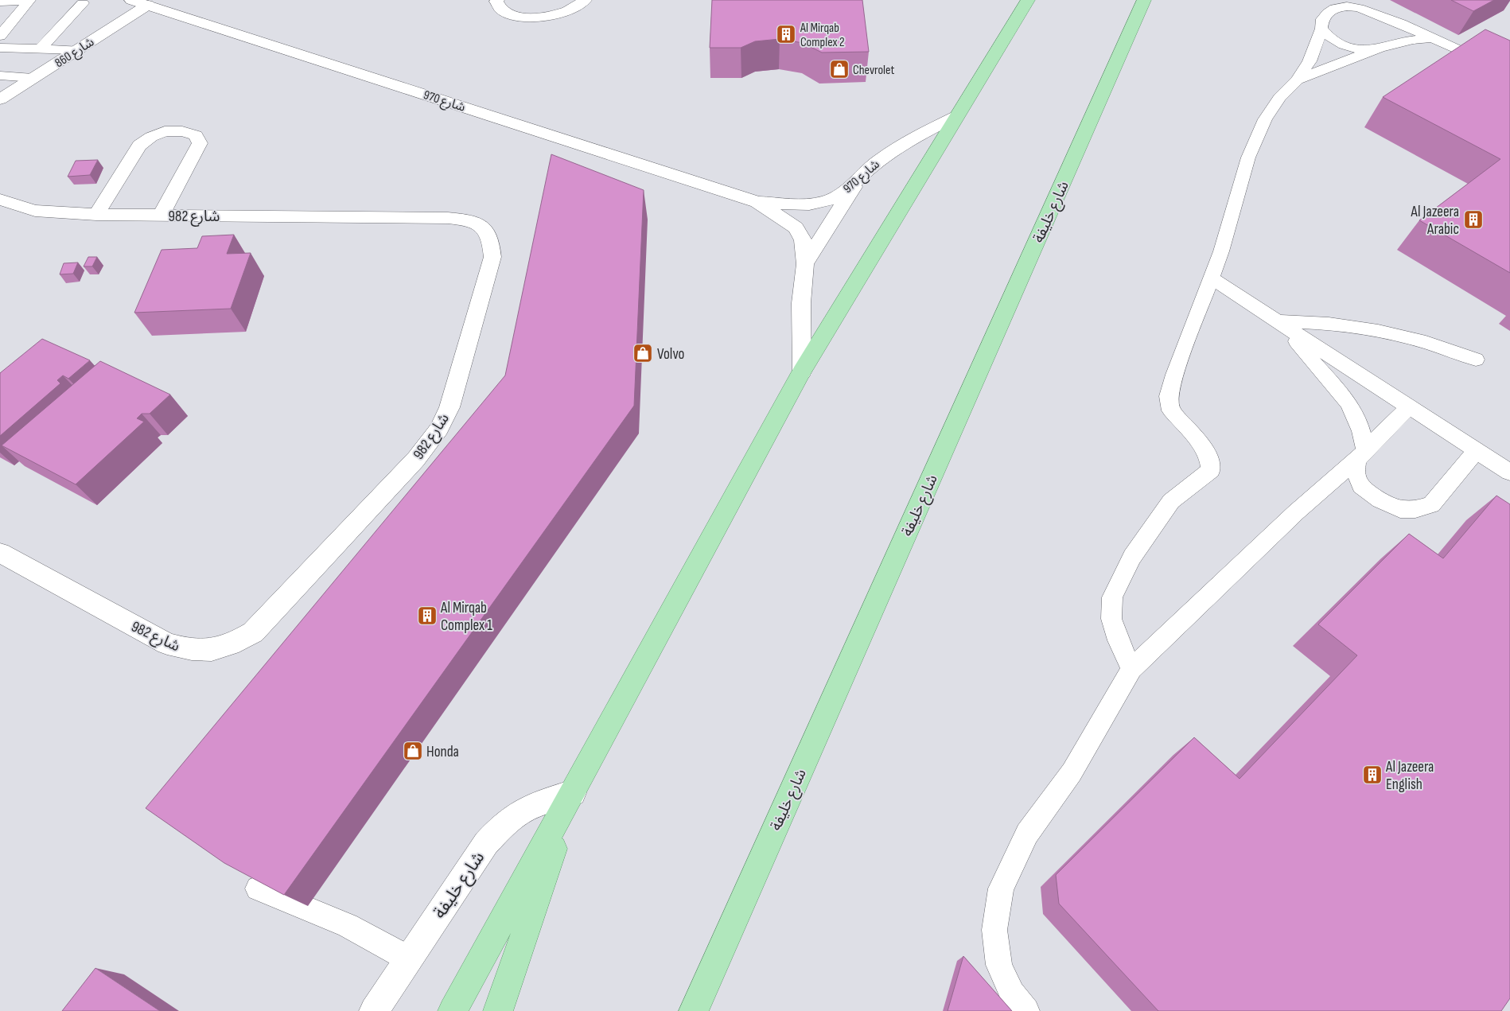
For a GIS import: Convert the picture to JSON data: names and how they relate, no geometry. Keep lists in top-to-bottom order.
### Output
{
  "streets": {
    "main road": ["شارع خليفة"],
    "street": ["شارع 860", "شارع 970", "شارع 982"]
  },
  "crossings": [
    ["شارع 860", "شارع 970"]
  ],
  "places": {
    "building": [
      "Al Mirqab Complex 2",
      "Al Jazeera Arabic",
      "Al Mirqab Complex 1",
      "Al Jazeera English"
    ],
    "shop": ["Chevrolet", "Volvo", "Honda"]
  }
}
